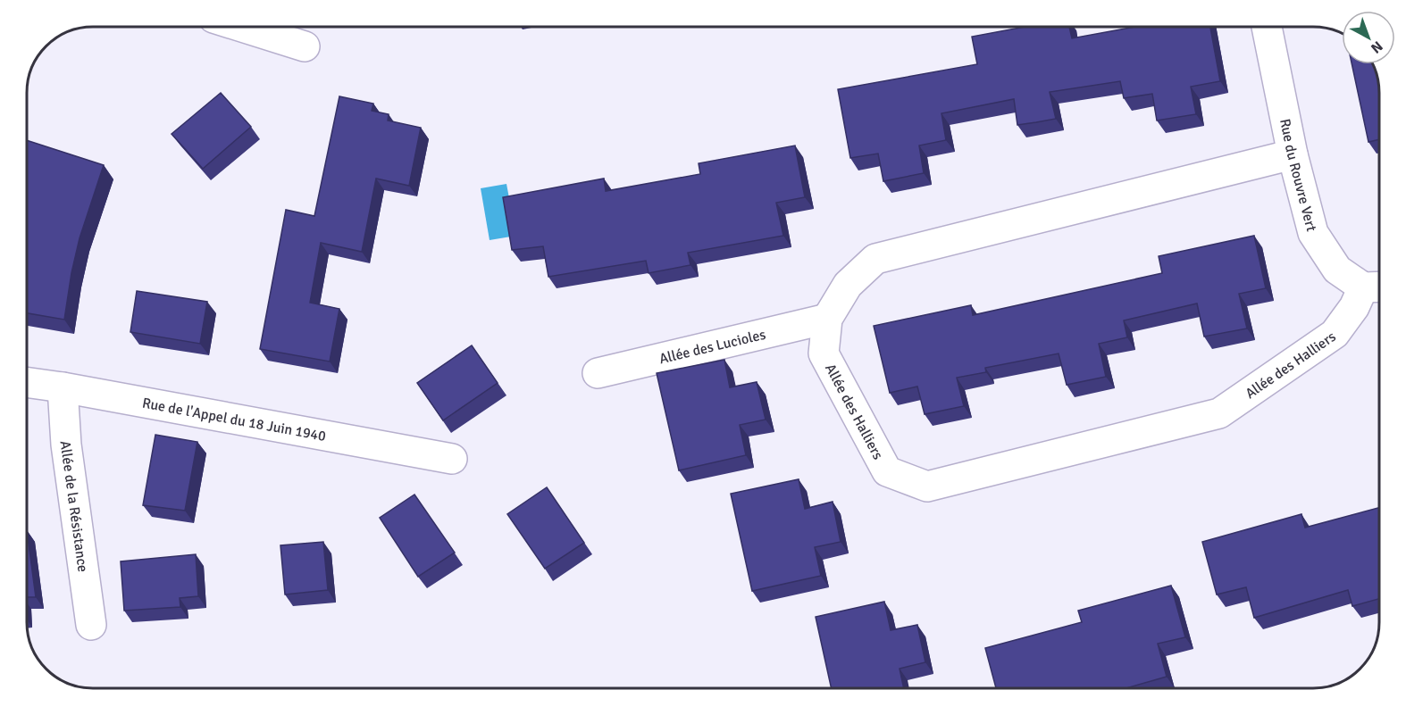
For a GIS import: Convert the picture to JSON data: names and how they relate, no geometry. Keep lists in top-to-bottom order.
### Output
{
  "streets": {
    "street": [
      "Rue du Rouvre Vert",
      "Allée des Lucioles",
      "Allée des Halliers",
      "Rue de l'Appel du 18 Juin 1940",
      "Allée de la Résistance"
    ]
  },
  "crossings": [
    ["Rue du Rouvre Vert", "Allée des Halliers"],
    ["Allée des Lucioles", "Allée des Halliers"],
    ["Rue de l'Appel du 18 Juin 1940", "Allée de la Résistance"]
  ],
  "north": "bottom right"
}
